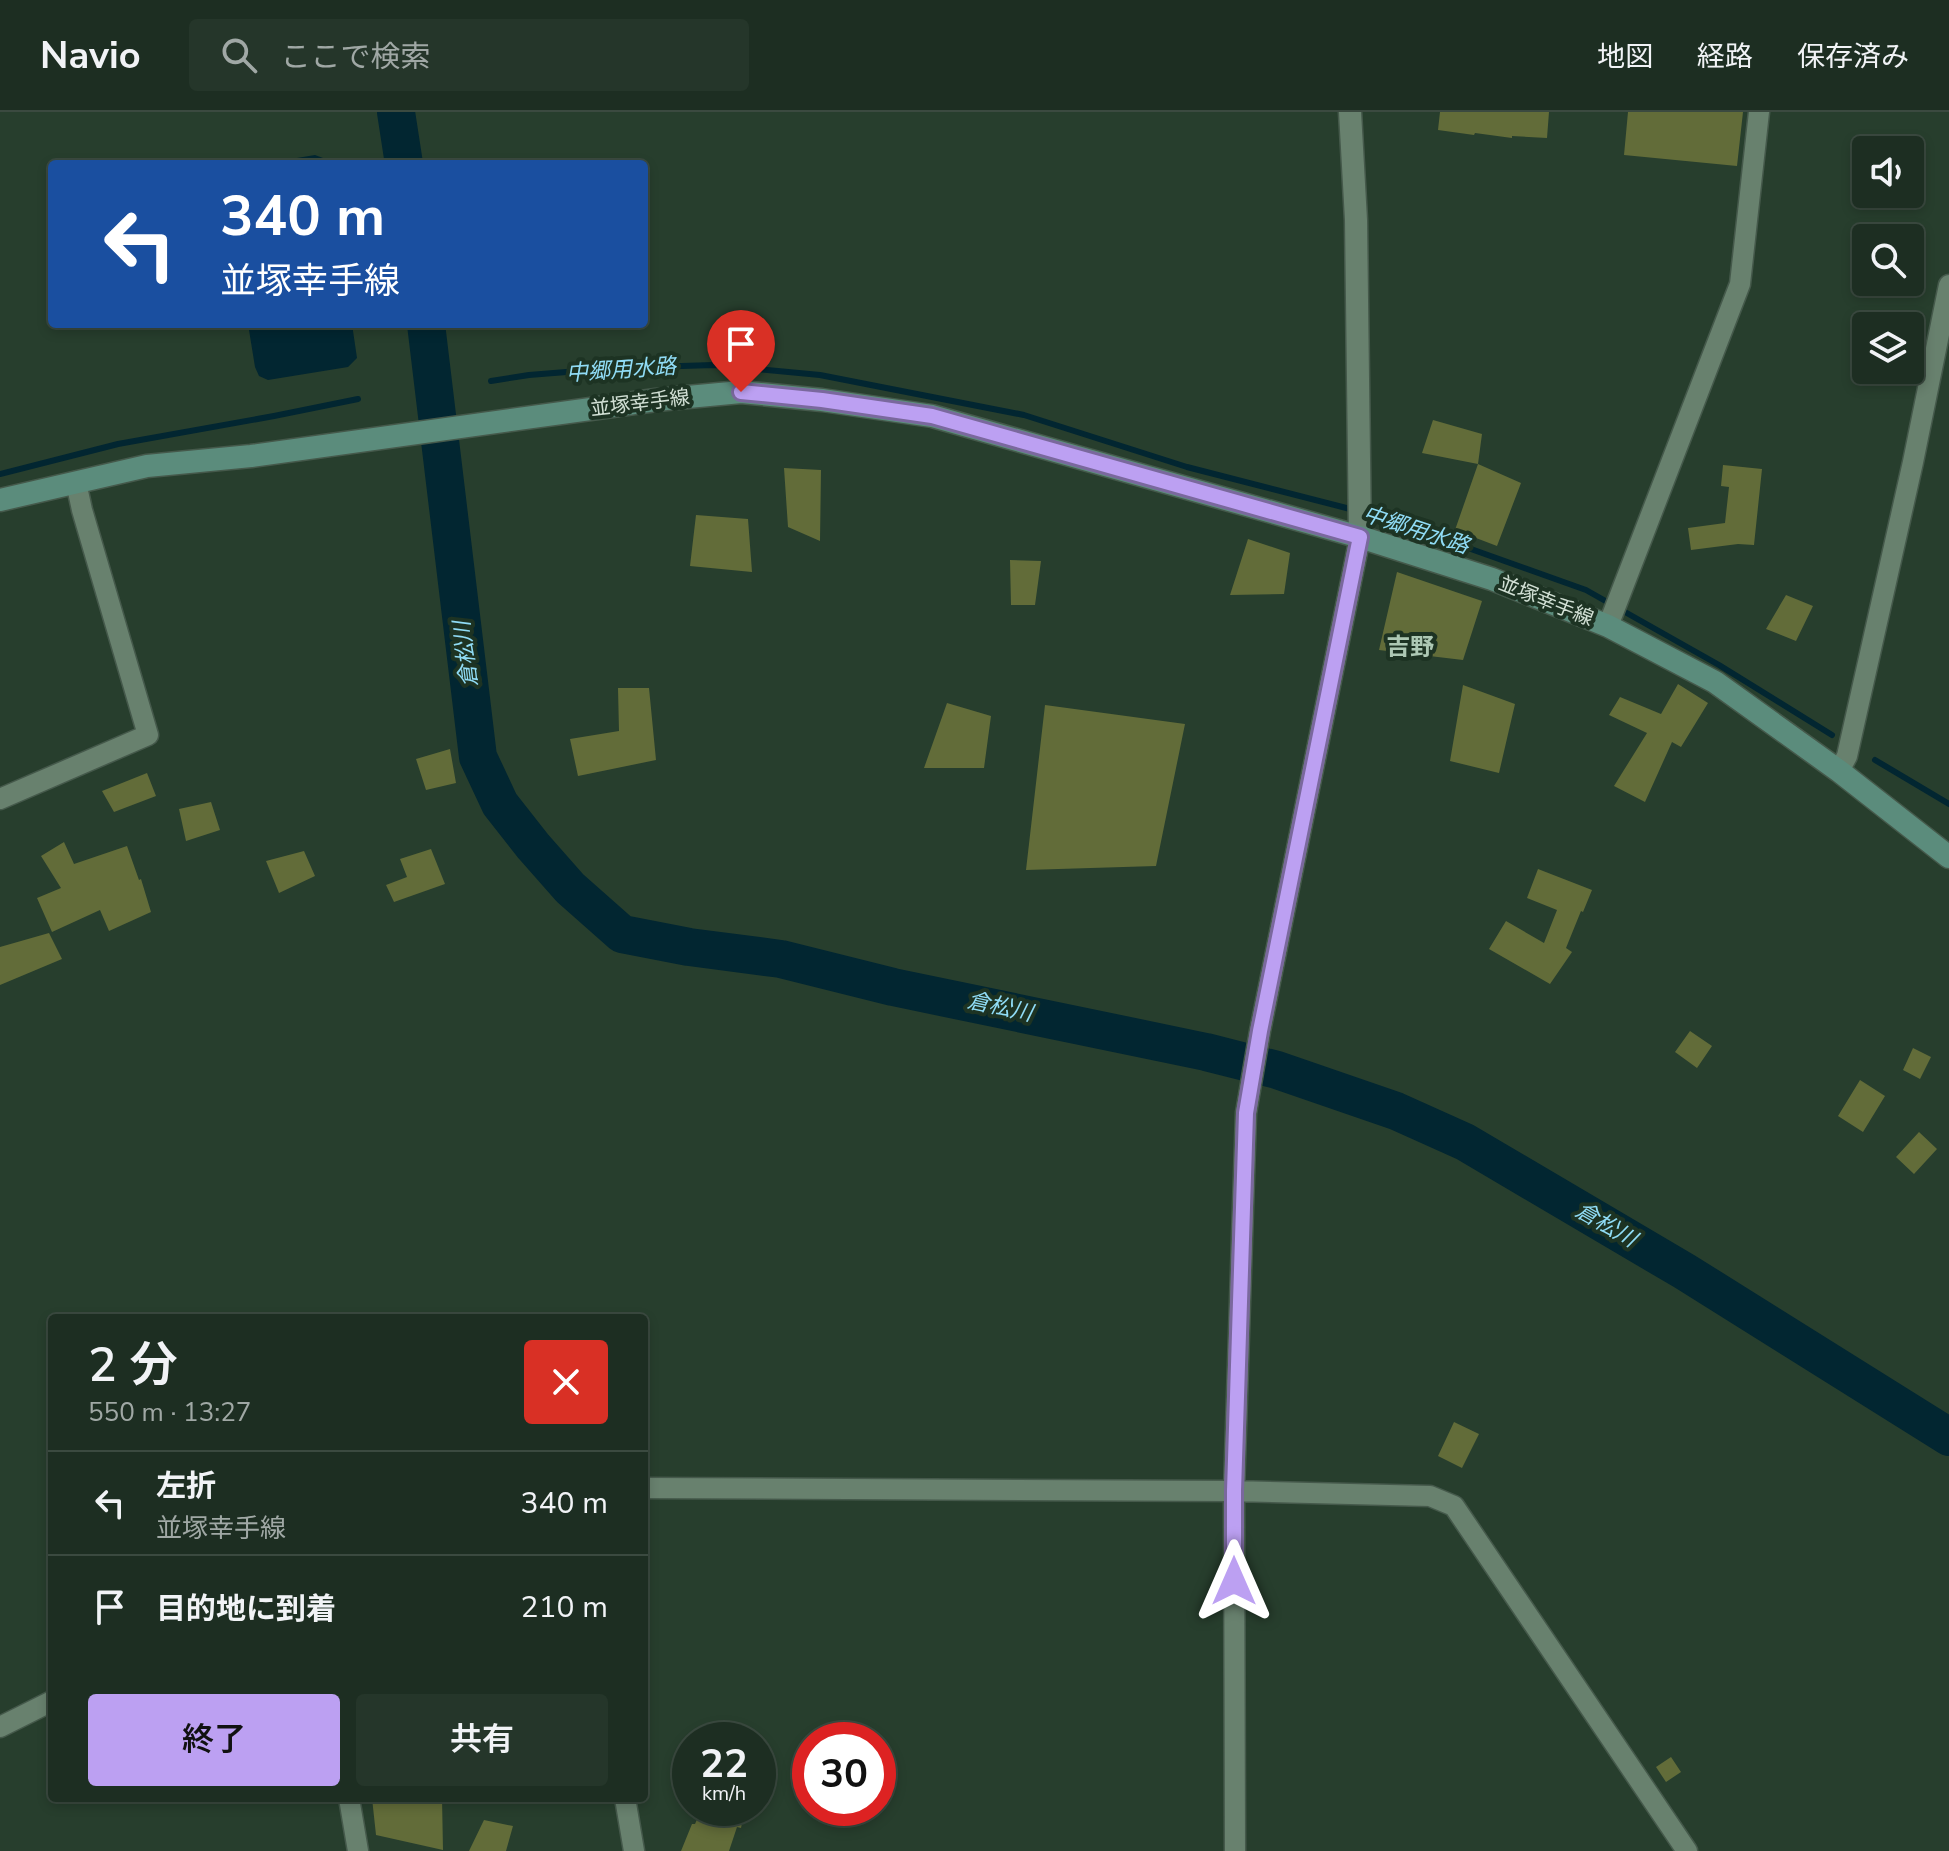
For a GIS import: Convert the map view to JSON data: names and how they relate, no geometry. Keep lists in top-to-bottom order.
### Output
{
  "streets": {
    "main road": ["並塚幸手線"]
  },
  "districts": ["吉野"],
  "water": ["中郷用水路", "倉松川"],
  "page": {
    "header": "Navio",
    "search": "ここで検索",
    "nav": ["地図", "経路", "保存済み"],
    "turn": ["340 m", "並塚幸手線"],
    "heading": ["2 分", "550 m · 13:27"],
    "list": [
      {
        "name": "左折",
        "note": "並塚幸手線",
        "value": "340 m"
      },
      {
        "name": "目的地に到着",
        "value": "210 m"
      }
    ],
    "buttons": ["終了", "共有"],
    "speed": "22 km/h",
    "limit": "30"
  }
}
